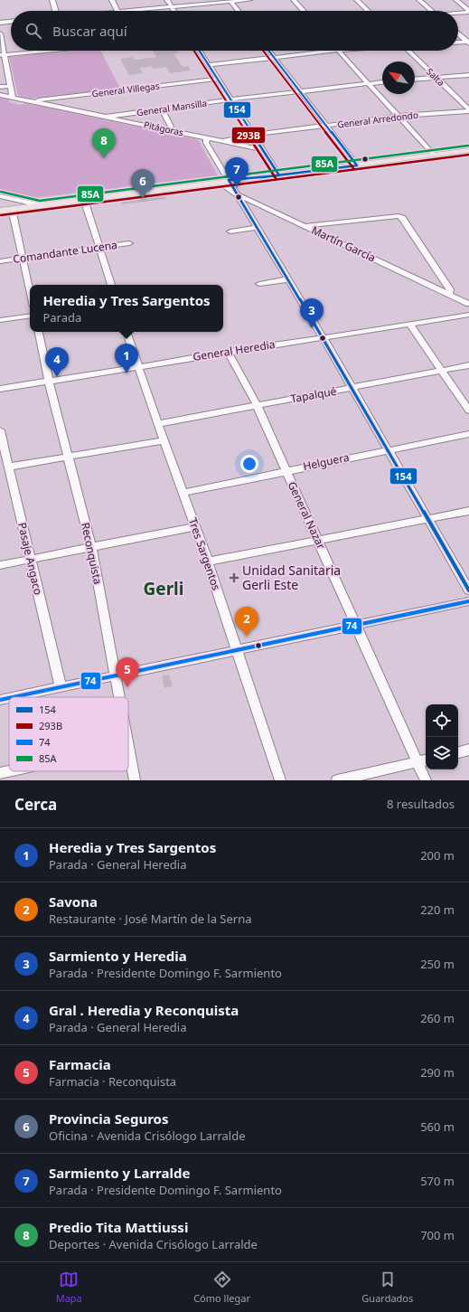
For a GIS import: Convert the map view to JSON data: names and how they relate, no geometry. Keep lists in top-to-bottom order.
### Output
{
  "streets": {
    "street": [
      "Salta",
      "General Villegas",
      "General Mansilla",
      "General Arredondo",
      "Pitágoras",
      "Martín García",
      "Comandante Lucena",
      "General Heredia",
      "Tapalqué",
      "Helguera",
      "General Nazar",
      "Reconquista",
      "Tres Sargentos",
      "Pasaje Angaco"
    ]
  },
  "crossings": [
    ["Salta", "General Arredondo"],
    ["General Villegas", "Pitágoras"],
    ["General Mansilla", "Pitágoras"],
    ["General Arredondo", "Pitágoras"],
    ["General Heredia", "General Nazar"],
    ["General Heredia", "Reconquista"],
    ["General Heredia", "Tres Sargentos"],
    ["Tapalqué", "General Nazar"],
    ["Tapalqué", "Tres Sargentos"],
    ["Helguera", "General Nazar"],
    ["Helguera", "Tres Sargentos"]
  ],
  "districts": ["Gerli"],
  "places": {
    "health": ["Unidad Sanitaria Gerli Este"]
  },
  "lines": [
    "transit line 154",
    "transit line 293B",
    "transit line 85A",
    "transit line 74"
  ],
  "legend": [
    "154",
    "293B",
    "74",
    "85A"
  ],
  "north": "top left",
  "page": {
    "search": "Buscar aquí",
    "pins": [
      "8",
      "7",
      "6",
      "3",
      "1",
      "4",
      "2",
      "5"
    ],
    "popup": ["Heredia y Tres Sargentos", "Parada"],
    "heading": ["Cerca", "8 resultados"],
    "list": [
      {
        "mark": "1",
        "name": "Heredia y Tres Sargentos",
        "note": "Parada · General Heredia",
        "value": "200 m"
      },
      {
        "mark": "2",
        "name": "Savona",
        "note": "Restaurante · José Martín de la Serna",
        "value": "220 m"
      },
      {
        "mark": "3",
        "name": "Sarmiento y Heredia",
        "note": "Parada · Presidente Domingo F. Sarmiento",
        "value": "250 m"
      },
      {
        "mark": "4",
        "name": "Gral . Heredia y Reconquista",
        "note": "Parada · General Heredia",
        "value": "260 m"
      },
      {
        "mark": "5",
        "name": "Farmacia",
        "note": "Farmacia · Reconquista",
        "value": "290 m"
      },
      {
        "mark": "6",
        "name": "Provincia Seguros",
        "note": "Oficina · Avenida Crisólogo Larralde",
        "value": "560 m"
      },
      {
        "mark": "7",
        "name": "Sarmiento y Larralde",
        "note": "Parada · Presidente Domingo F. Sarmiento",
        "value": "570 m"
      },
      {
        "mark": "8",
        "name": "Predio Tita Mattiussi",
        "note": "Deportes · Avenida Crisólogo Larralde",
        "value": "700 m"
      }
    ],
    "nav": ["Mapa", "Cómo llegar", "Guardados"]
  }
}
